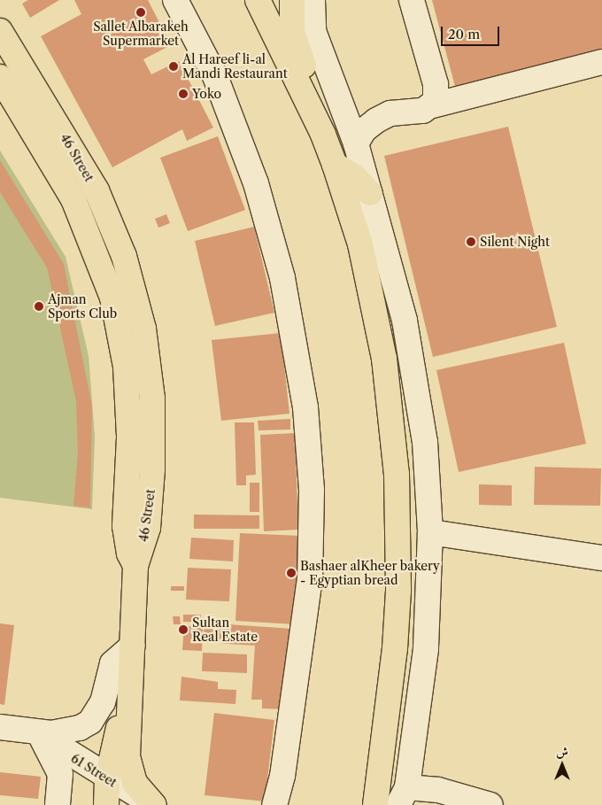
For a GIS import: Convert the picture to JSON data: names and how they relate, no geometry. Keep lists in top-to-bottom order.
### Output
{
  "streets": {
    "main road": ["46 Street"],
    "street": ["61 Street"]
  },
  "places": [
    "Sallet Albarakeh Supermarket",
    "Al Hareef li-al Mandi Restaurant",
    "Yoko",
    "Silent Night",
    "Ajman Sports Club",
    "Bashaer alKheer bakery - Egyptian bread",
    "Sultan Real Estate"
  ],
  "scale_bar": "20 m",
  "north": "top"
}
